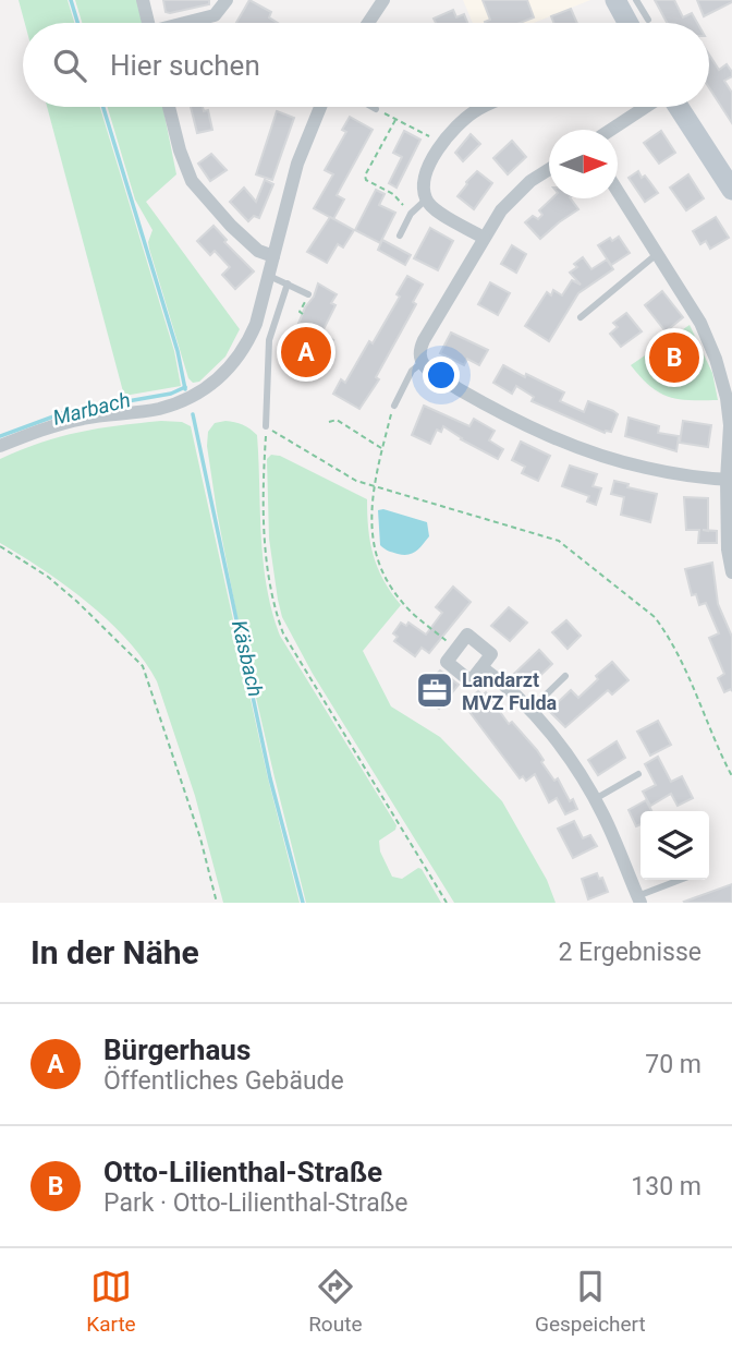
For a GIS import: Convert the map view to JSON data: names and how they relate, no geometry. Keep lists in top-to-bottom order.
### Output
{
  "water": ["Marbach", "Käsbach"],
  "places": {
    "office": ["Landarzt MVZ Fulda"]
  },
  "north": "right",
  "page": {
    "search": "Hier suchen",
    "pins": ["A", "B"],
    "heading": ["In der Nähe", "2 Ergebnisse"],
    "list": [
      {
        "mark": "A",
        "name": "Bürgerhaus",
        "note": "Öffentliches Gebäude",
        "value": "70 m"
      },
      {
        "mark": "B",
        "name": "Otto-Lilienthal-Straße",
        "note": "Park · Otto-Lilienthal-Straße",
        "value": "130 m"
      }
    ],
    "nav": ["Karte", "Route", "Gespeichert"]
  }
}
